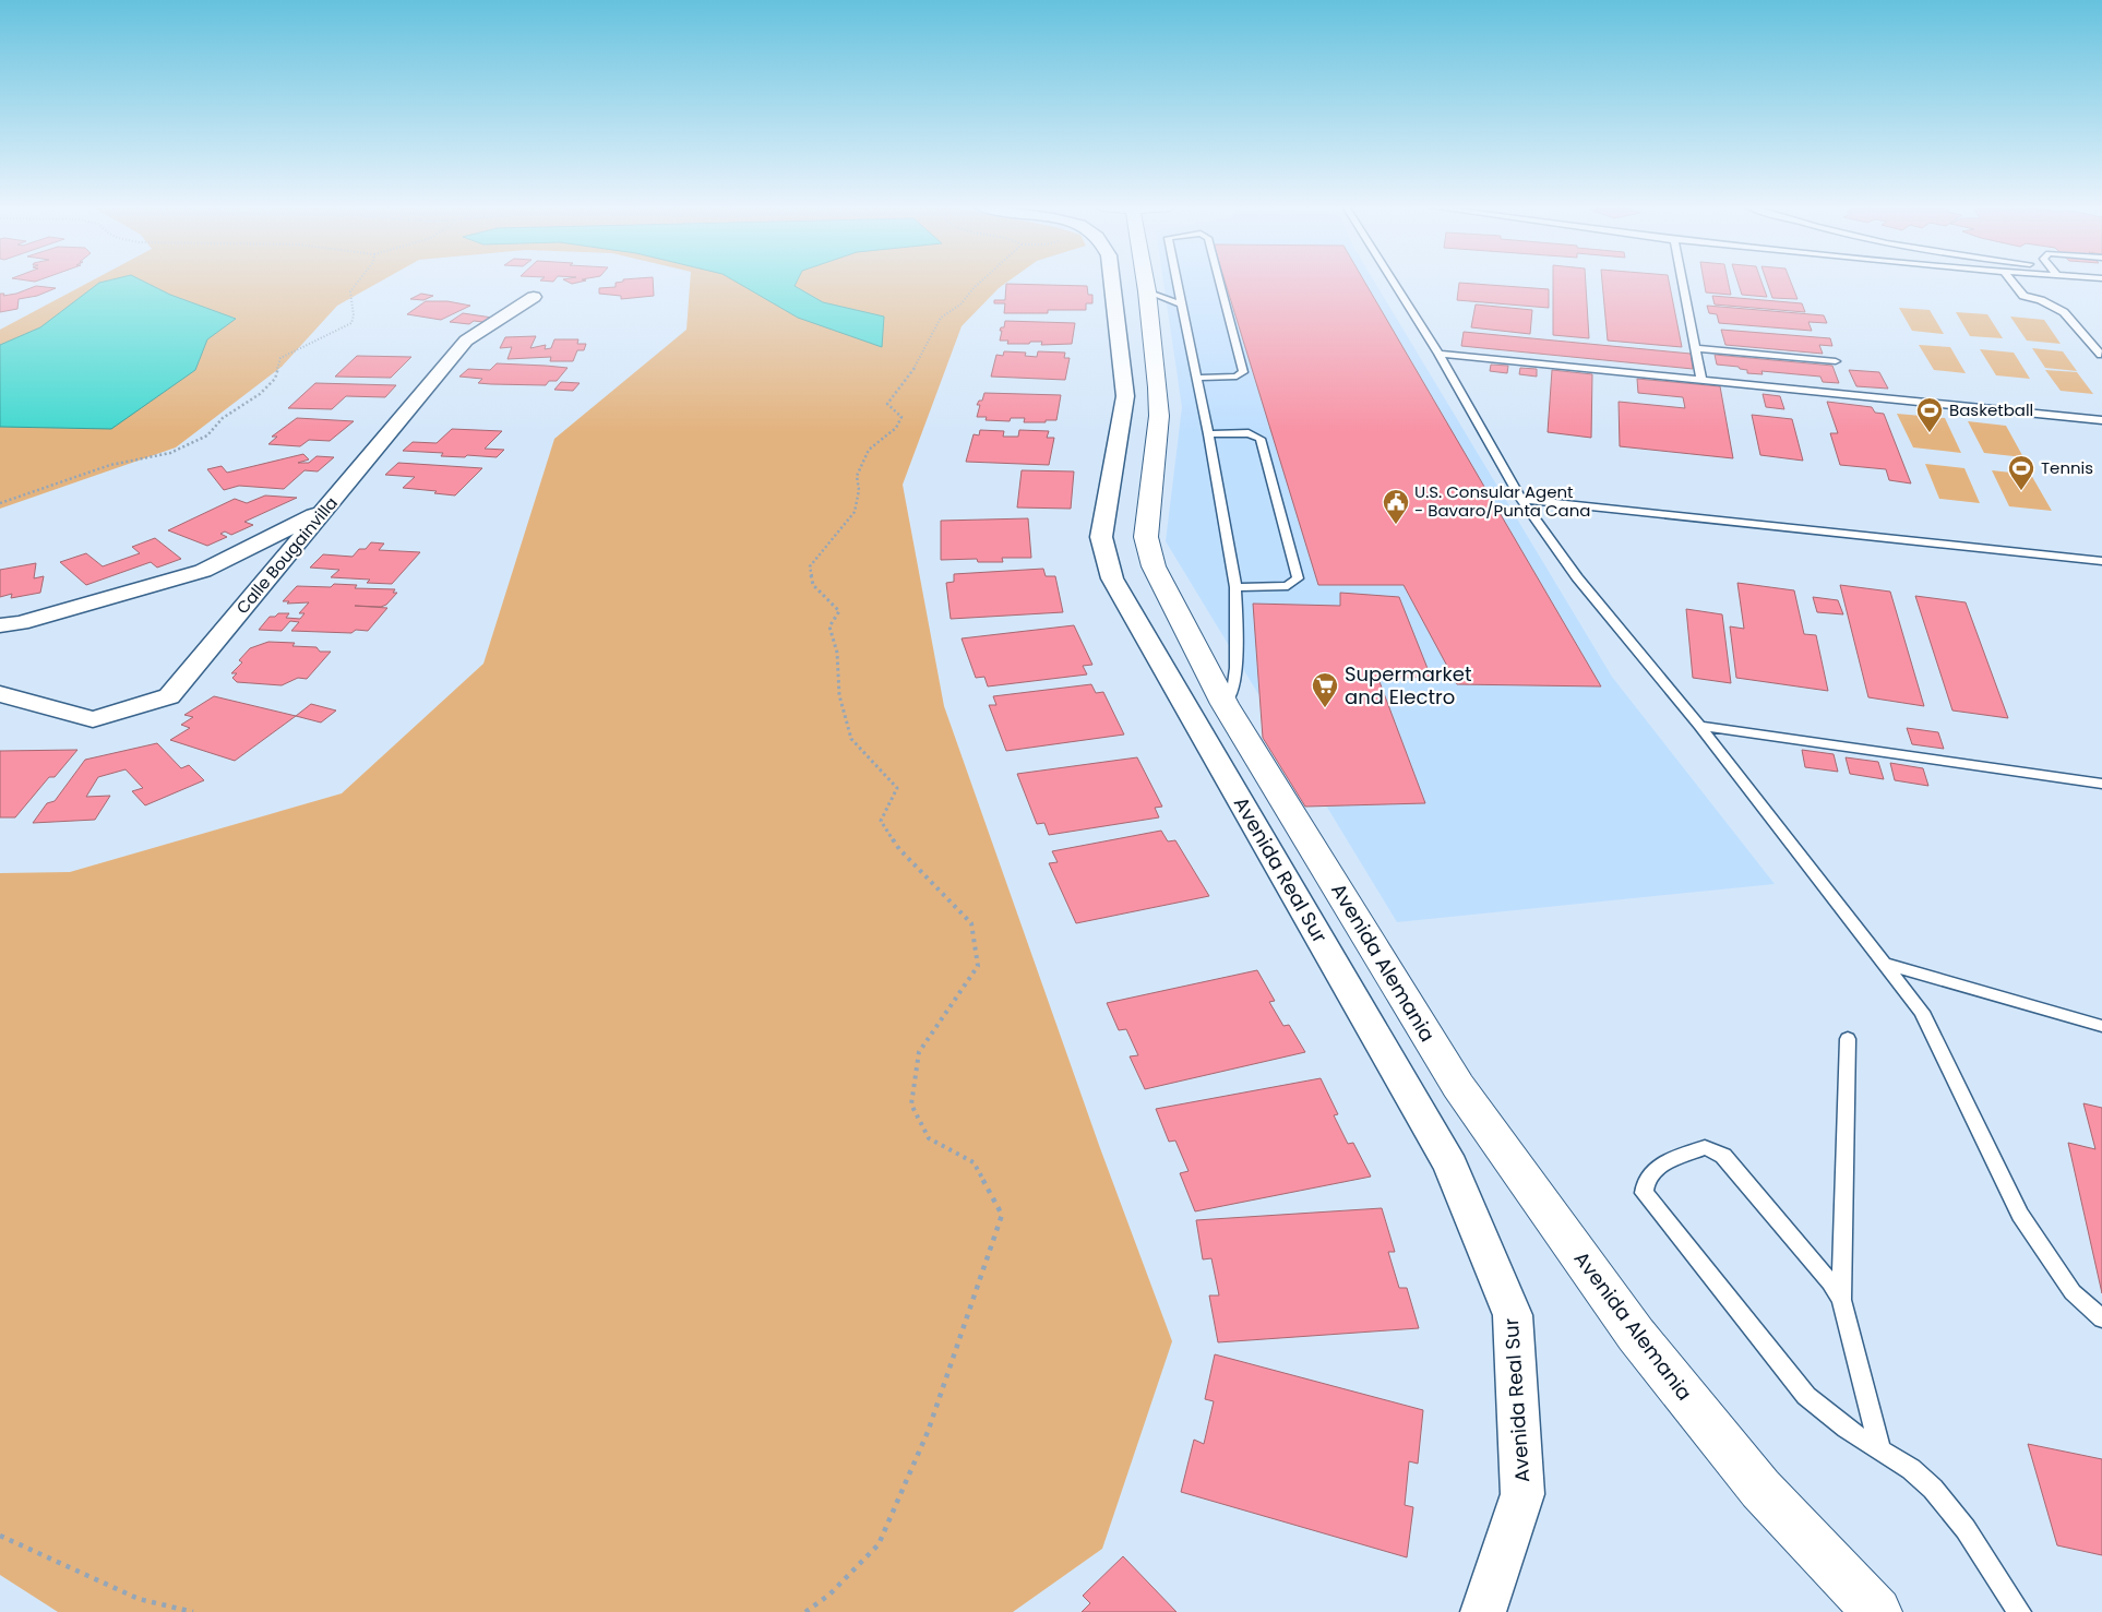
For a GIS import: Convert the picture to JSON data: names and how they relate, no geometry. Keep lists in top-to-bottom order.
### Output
{
  "streets": {
    "street": ["Calle Bougainvilla", "Avenida Real Sur", "Avenida Alemania"]
  },
  "places": {
    "sports": ["Basketball", "Tennis"],
    "public building": ["U.S. Consular Agent - Bavaro/Punta Cana"],
    "supermarket": ["Supermarket and Electro"]
  }
}
